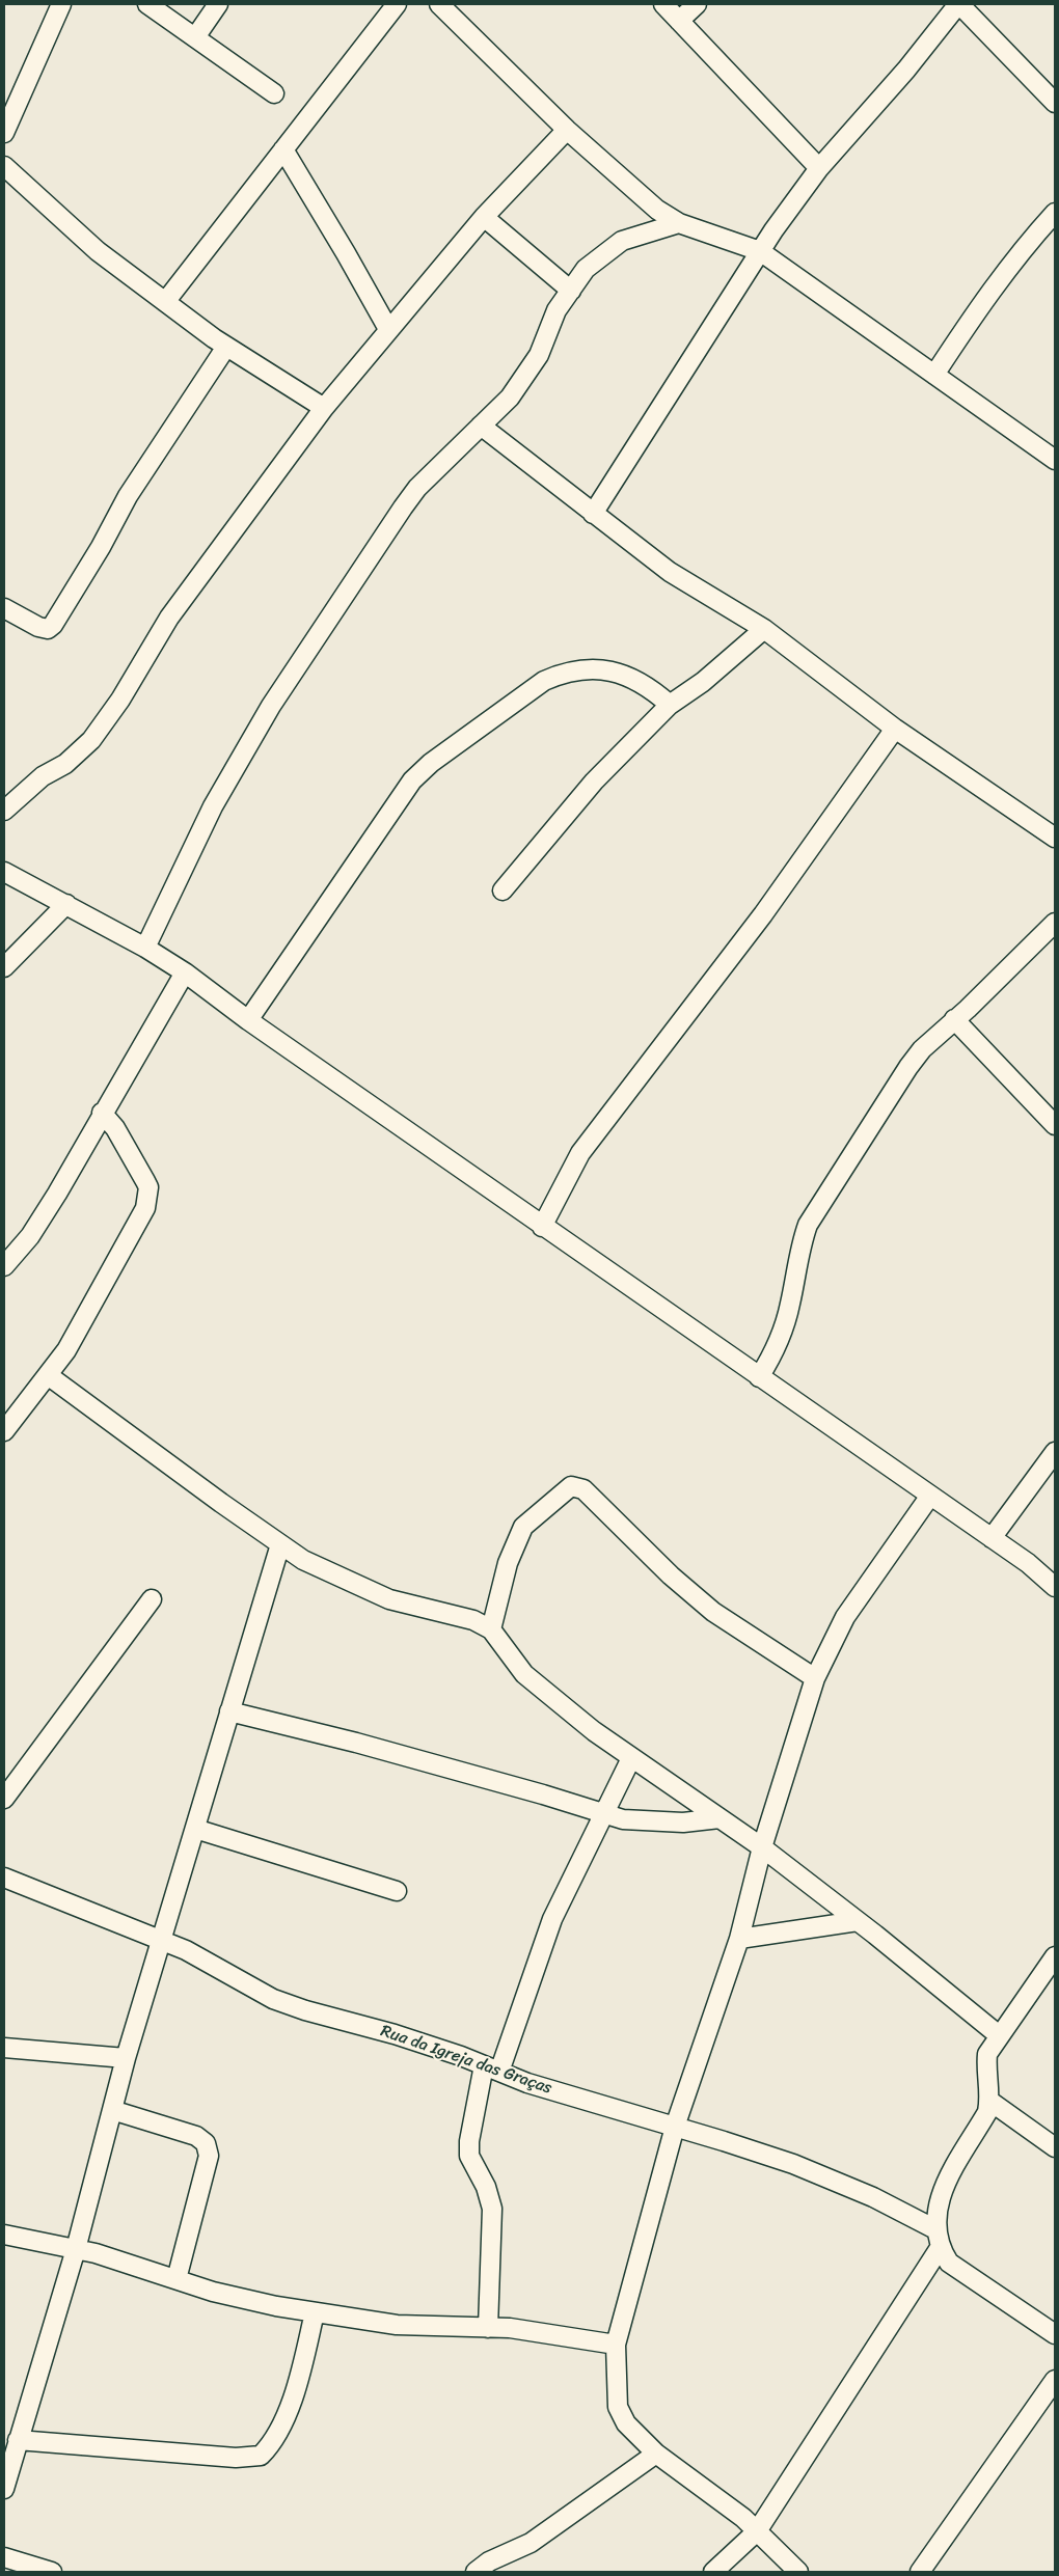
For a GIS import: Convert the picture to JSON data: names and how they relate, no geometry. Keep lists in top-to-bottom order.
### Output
{
  "streets": {
    "street": ["Rua da Igreja das Graças"]
  }
}
